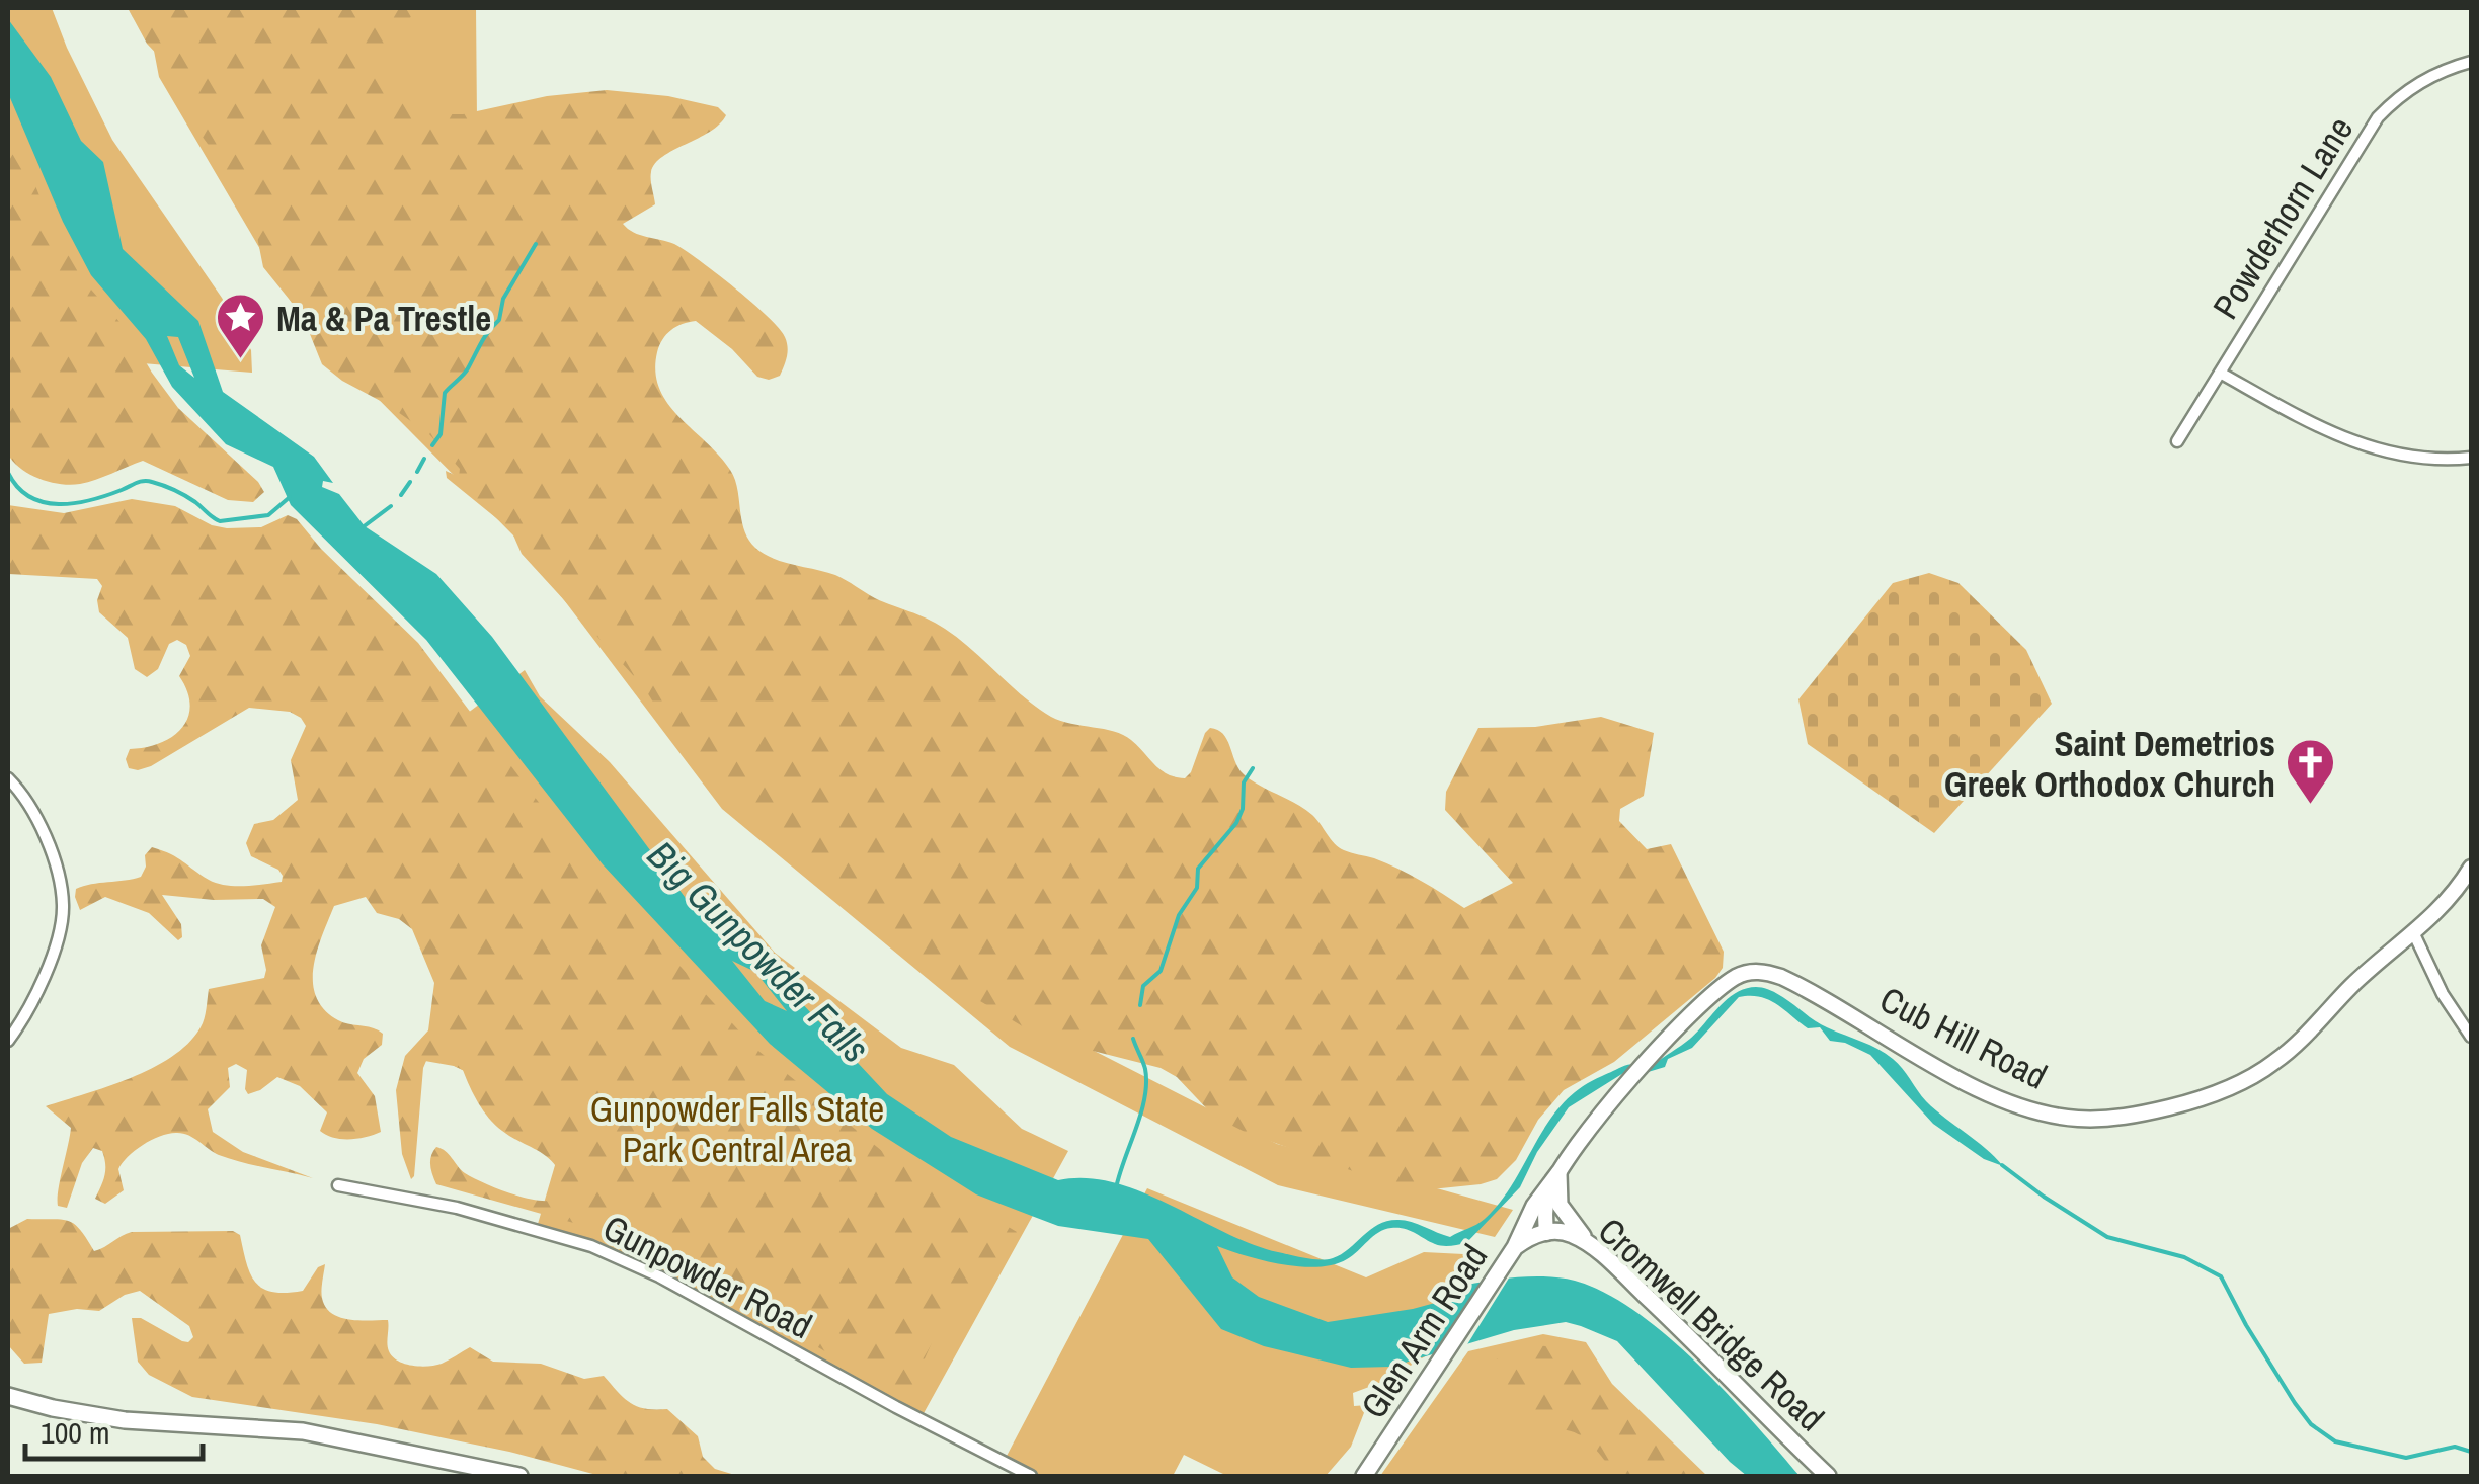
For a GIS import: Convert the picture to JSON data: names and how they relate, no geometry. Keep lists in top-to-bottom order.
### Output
{
  "streets": {
    "main road": ["Cromwell Bridge Road", "Glen Arm Road"],
    "street": ["Powderhorn Lane", "Cub Hill Road", "Gunpowder Road"]
  },
  "crossings": [
    ["Cub Hill Road", "Cromwell Bridge Road"],
    ["Cub Hill Road", "Glen Arm Road"],
    ["Cromwell Bridge Road", "Glen Arm Road"]
  ],
  "water": ["Big Gunpowder Falls"],
  "parks": ["Gunpowder Falls State Park Central Area"],
  "places": {
    "place": ["Ma & Pa Trestle"],
    "church": ["Saint Demetrios Greek Orthodox Church"]
  },
  "scale_bar": "100 m"
}
